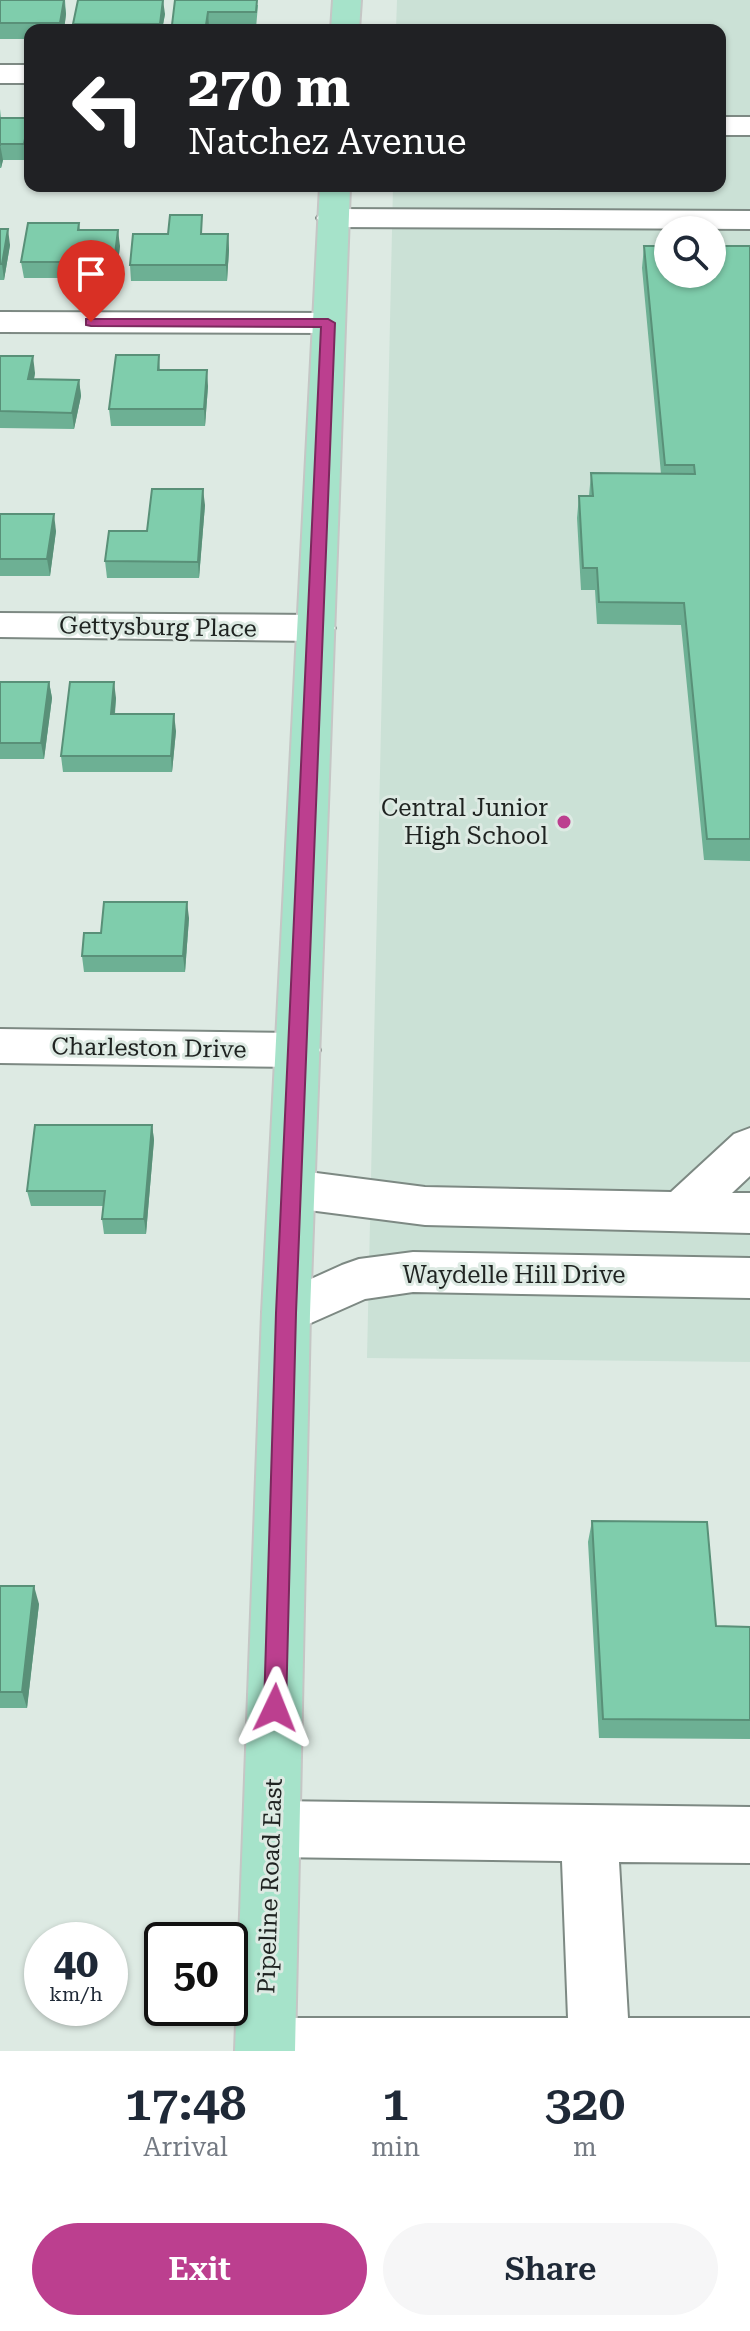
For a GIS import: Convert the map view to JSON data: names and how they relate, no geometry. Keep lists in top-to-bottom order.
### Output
{
  "streets": {
    "main road": ["Pipeline Road East"],
    "street": ["Gettysburg Place", "Charleston Drive", "Waydelle Hill Drive"]
  },
  "crossings": [
    ["Gettysburg Place", "Pipeline Road East"],
    ["Charleston Drive", "Pipeline Road East"],
    ["Waydelle Hill Drive", "Pipeline Road East"]
  ],
  "places": ["Central Junior High School"],
  "page": {
    "turn": ["270 m", "Natchez Avenue"],
    "speed": "40 km/h",
    "limit": "50",
    "eta": [
      "17:48",
      "Arrival",
      "1",
      "min",
      "320",
      "m"
    ],
    "buttons": ["Exit", "Share"]
  }
}
